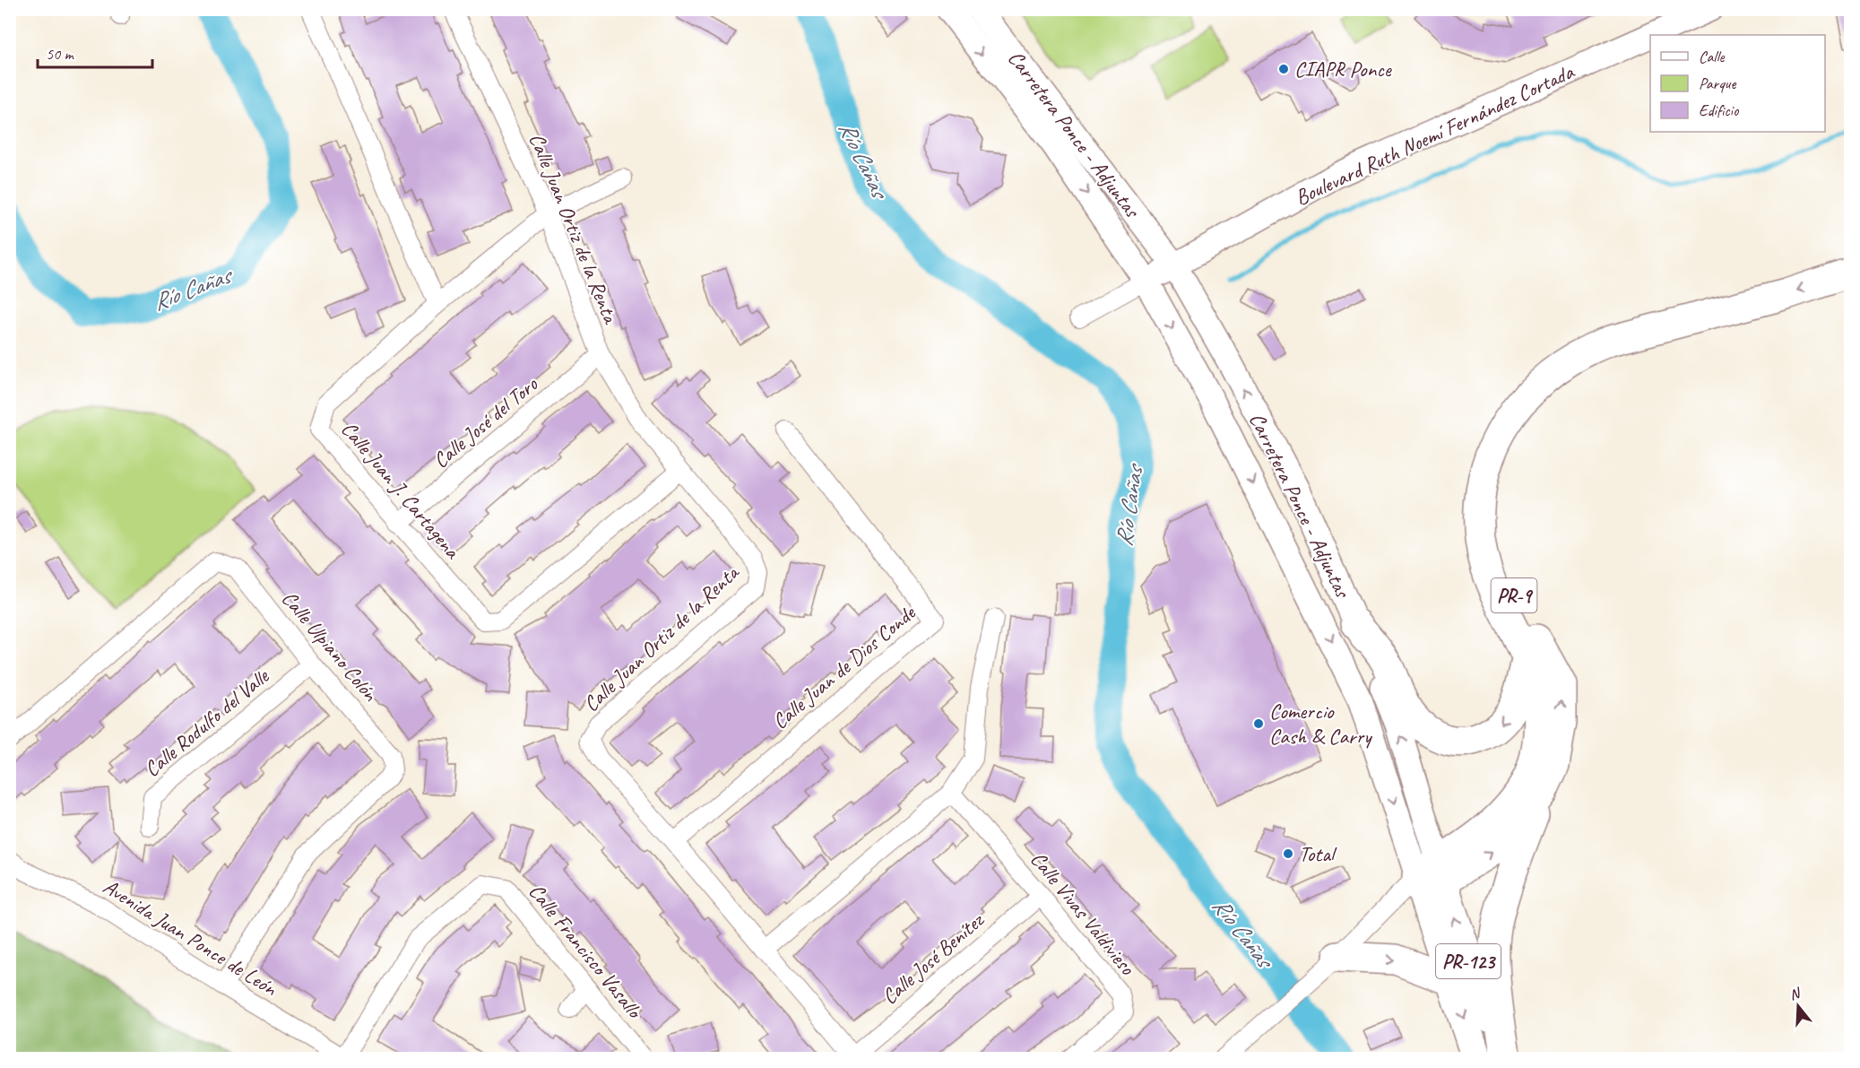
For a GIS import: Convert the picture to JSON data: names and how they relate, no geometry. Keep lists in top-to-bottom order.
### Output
{
  "streets": {
    "highway": ["Carretera Ponce - Adjuntas", "PR-9", "PR-123"],
    "street": [
      "Boulevard Ruth Noemí Fernández Cortada",
      "Calle Juan Ortiz de la Renta",
      "Calle José del Toro",
      "Calle Juan J. Cartagena",
      "Calle Ulpiano Colón",
      "Calle Juan de Dios Conde",
      "Calle Rodulfo del Valle",
      "Calle Vivas Valdivieso",
      "Avenida Juan Ponce de León",
      "Calle Francisco Vasallo",
      "Calle José Benítez"
    ]
  },
  "crossings": [
    ["Carretera Ponce - Adjuntas", "Boulevard Ruth Noemí Fernández Cortada"],
    ["Carretera Ponce - Adjuntas", "PR-9"],
    ["Calle Juan Ortiz de la Renta", "Calle José del Toro"],
    ["Calle Juan Ortiz de la Renta", "Calle Juan J. Cartagena"],
    ["Calle Juan Ortiz de la Renta", "Calle Juan de Dios Conde"],
    ["Calle Juan Ortiz de la Renta", "Calle José Benítez"],
    ["Calle José del Toro", "Calle Juan J. Cartagena"],
    ["Calle Ulpiano Colón", "Calle Rodulfo del Valle"],
    ["Calle Ulpiano Colón", "Avenida Juan Ponce de León"],
    ["Calle Vivas Valdivieso", "Calle José Benítez"],
    ["Avenida Juan Ponce de León", "Calle Francisco Vasallo"]
  ],
  "water": ["Río Cañas"],
  "places": ["CIAPR Ponce", "Comercio Cash & Carry", "Total"],
  "legend": ["Calle", "Parque", "Edificio"],
  "scale_bar": "50 m",
  "north": "top"
}
